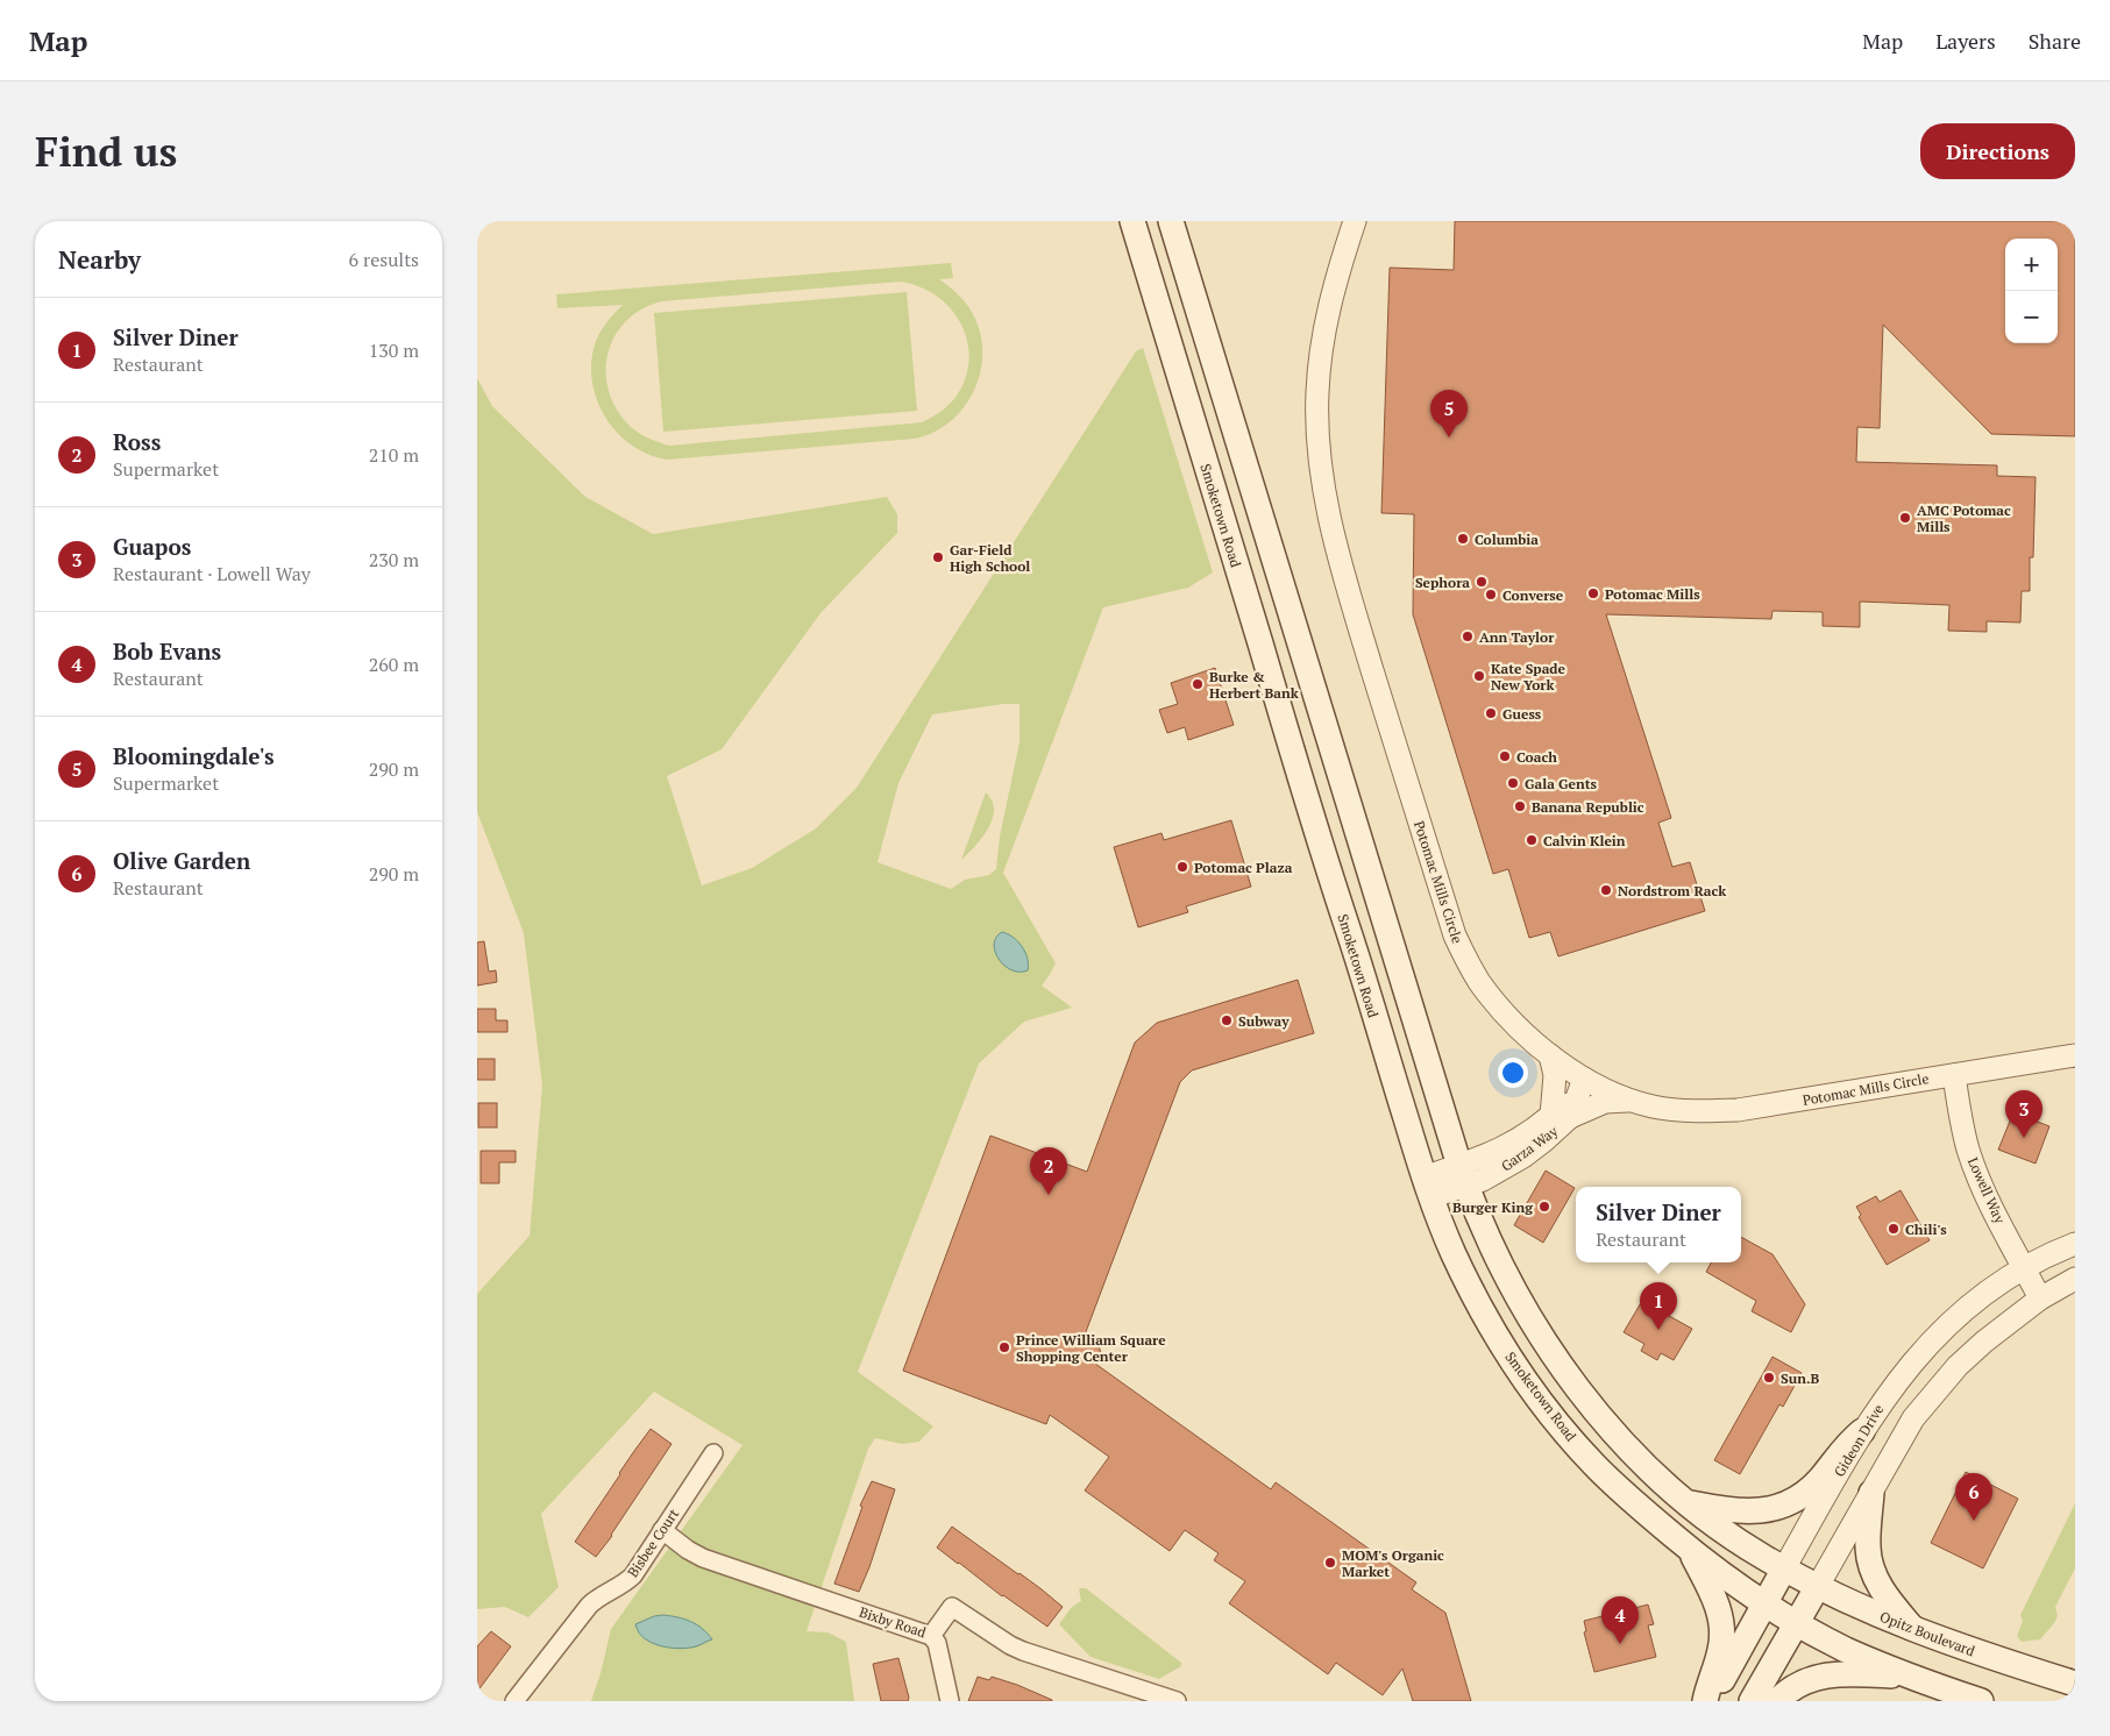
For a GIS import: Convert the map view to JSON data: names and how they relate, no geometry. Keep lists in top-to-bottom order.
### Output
{
  "streets": {
    "main road": ["Smoketown Road", "Gideon Drive", "Opitz Boulevard"],
    "street": [
      "Potomac Mills Circle",
      "Garza Way",
      "Lowell Way",
      "Bisbee Court",
      "Bixby Road"
    ]
  },
  "crossings": [
    ["Smoketown Road", "Garza Way"],
    ["Smoketown Road", "Gideon Drive"],
    ["Potomac Mills Circle", "Garza Way"],
    ["Potomac Mills Circle", "Lowell Way"],
    ["Lowell Way", "Gideon Drive"],
    ["Gideon Drive", "Opitz Boulevard"],
    ["Bisbee Court", "Bixby Road"]
  ],
  "places": [
    "AMC Potomac Mills",
    "Columbia",
    "Gar-Field High School",
    "Sephora",
    "Potomac Mills",
    "Converse",
    "Ann Taylor",
    "Kate Spade New York",
    "Burke & Herbert Bank",
    "Guess",
    "Coach",
    "Gala Gents",
    "Banana Republic",
    "Calvin Klein",
    "Potomac Plaza",
    "Nordstrom Rack",
    "Subway",
    "Burger King",
    "Chili's",
    "Prince William Square Shopping Center",
    "Sun.B",
    "MOM's Organic Market"
  ],
  "page": {
    "header": "Map",
    "nav": ["Map", "Layers", "Share"],
    "buttons": "Directions",
    "title": "Find us",
    "heading": ["Nearby", "6 results"],
    "map_buttons": ["+", "−"],
    "list": [
      {
        "mark": "1",
        "name": "Silver Diner",
        "note": "Restaurant",
        "value": "130 m"
      },
      {
        "mark": "2",
        "name": "Ross",
        "note": "Supermarket",
        "value": "210 m"
      },
      {
        "mark": "3",
        "name": "Guapos",
        "note": "Restaurant · Lowell Way",
        "value": "230 m"
      },
      {
        "mark": "4",
        "name": "Bob Evans",
        "note": "Restaurant",
        "value": "260 m"
      },
      {
        "mark": "5",
        "name": "Bloomingdale's",
        "note": "Supermarket",
        "value": "290 m"
      },
      {
        "mark": "6",
        "name": "Olive Garden",
        "note": "Restaurant",
        "value": "290 m"
      }
    ],
    "pins": [
      "5",
      "3",
      "2",
      "1",
      "6",
      "4"
    ],
    "popup": ["Silver Diner", "Restaurant"]
  }
}
